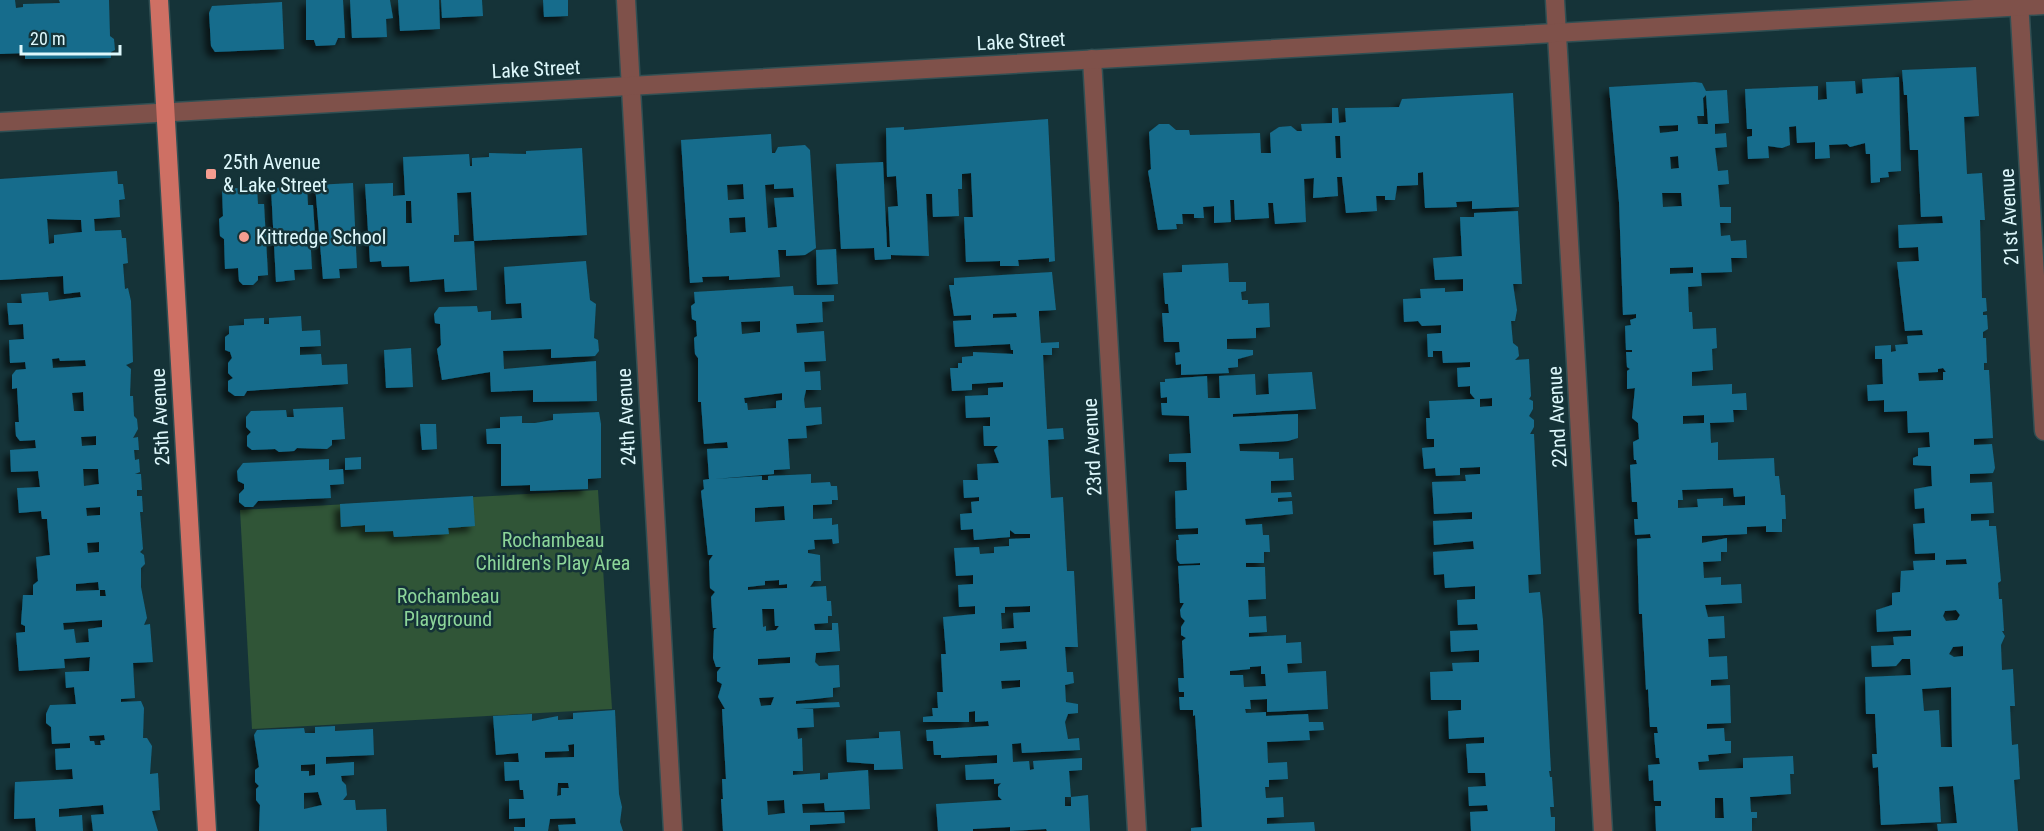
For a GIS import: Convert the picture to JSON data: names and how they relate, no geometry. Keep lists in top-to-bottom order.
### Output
{
  "streets": {
    "main road": ["25th Avenue"],
    "street": [
      "Lake Street",
      "21st Avenue",
      "24th Avenue",
      "22nd Avenue",
      "23rd Avenue"
    ]
  },
  "crossings": [
    ["Lake Street", "21st Avenue"],
    ["Lake Street", "25th Avenue"],
    ["Lake Street", "24th Avenue"],
    ["Lake Street", "22nd Avenue"],
    ["Lake Street", "23rd Avenue"]
  ],
  "parks": ["Rochambeau Children's Play Area", "Rochambeau Playground"],
  "places": {
    "transit": ["25th Avenue & Lake Street"],
    "other": ["Kittredge School"]
  },
  "scale_bar": "20 m"
}
